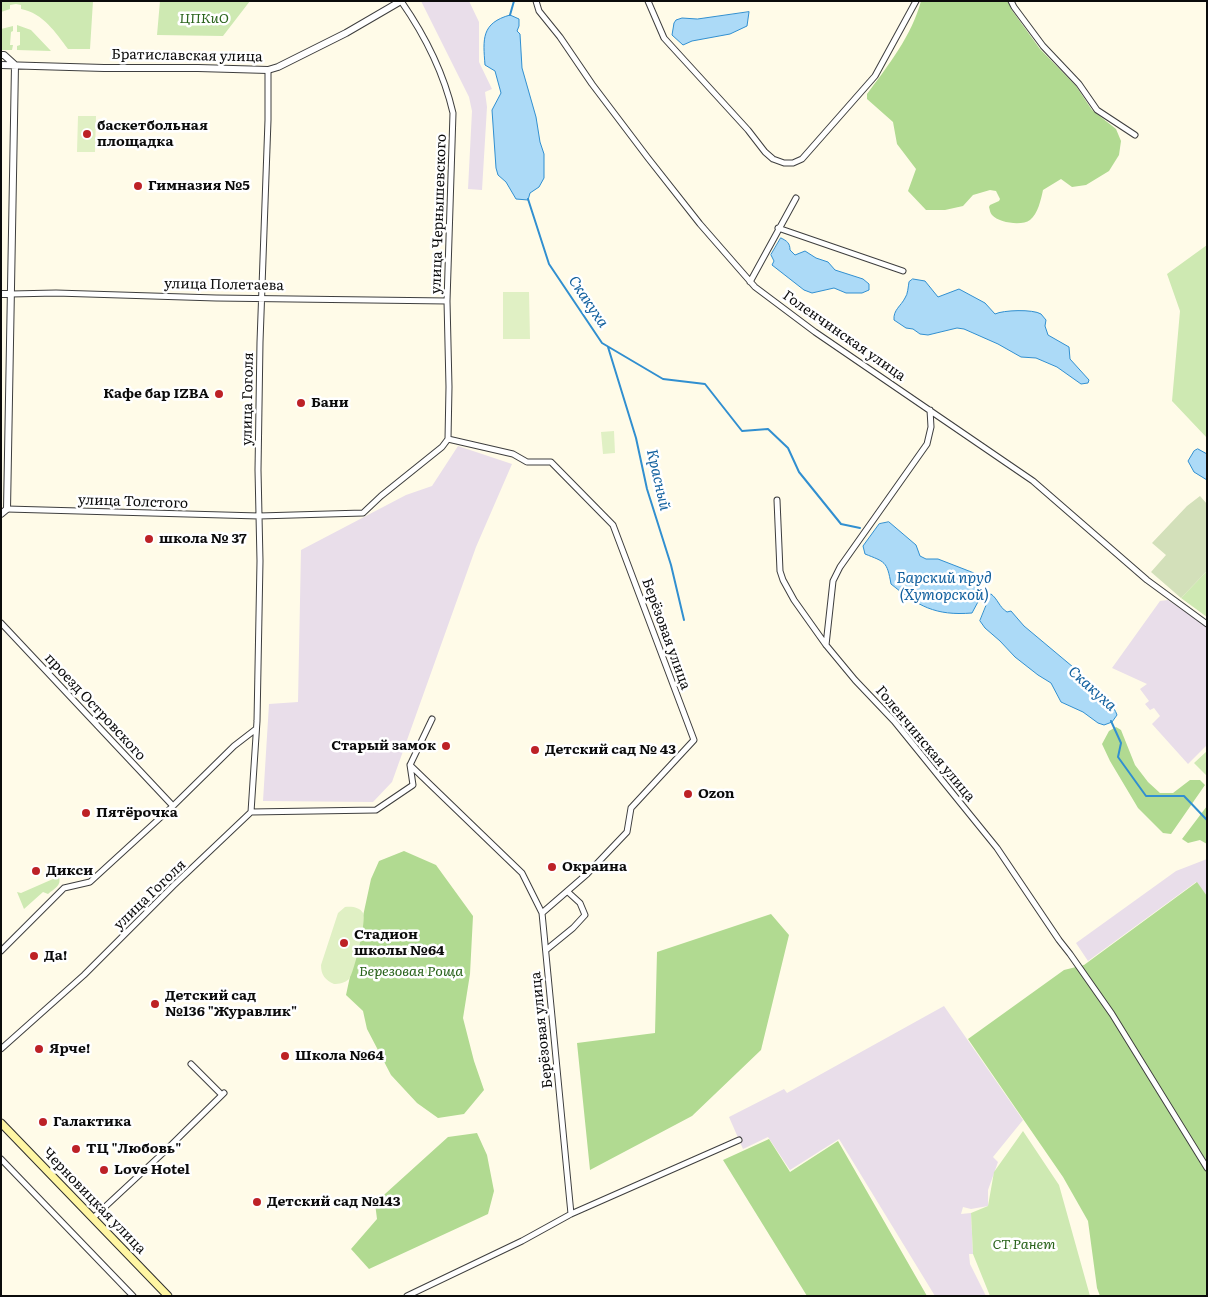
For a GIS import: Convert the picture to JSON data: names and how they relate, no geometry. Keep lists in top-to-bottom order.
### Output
{
  "streets": {
    "main road": ["Черновицкая улица"],
    "street": [
      "Братиславская улица",
      "улица Чернышевского",
      "улица Полетаева",
      "Голенчинская улица",
      "улица Гоголя",
      "улица Толстого",
      "Берёзовая улица",
      "проезд Островского"
    ]
  },
  "crossings": [
    ["Братиславская улица", "улица Чернышевского"],
    ["Братиславская улица", "улица Гоголя"],
    ["улица Чернышевского", "улица Полетаева"],
    ["улица Чернышевского", "улица Толстого"],
    ["улица Чернышевского", "Берёзовая улица"],
    ["улица Полетаева", "улица Гоголя"],
    ["улица Гоголя", "улица Толстого"],
    ["улица Толстого", "Берёзовая улица"]
  ],
  "water": ["Скакуха", "Красный", "Барский пруд (Хуторской)"],
  "parks": ["ЦПКиО", "Березовая Роща", "СТ Ранет"],
  "places": [
    "баскетбольная площадка",
    "Гимназия №5",
    "Кафе бар IZBA",
    "Бани",
    "школа № 37",
    "Старый замок",
    "Детский сад № 43",
    "Ozon",
    "Пятёрочка",
    "Окраина",
    "Дикси",
    "Стадион школы №64",
    "Да!",
    "Детский сад №136 \"Журавлик\"",
    "Ярче!",
    "Школа №64",
    "Галактика",
    "ТЦ \"Любовь\"",
    "Love Hotel",
    "Детский сад №143"
  ]
}
